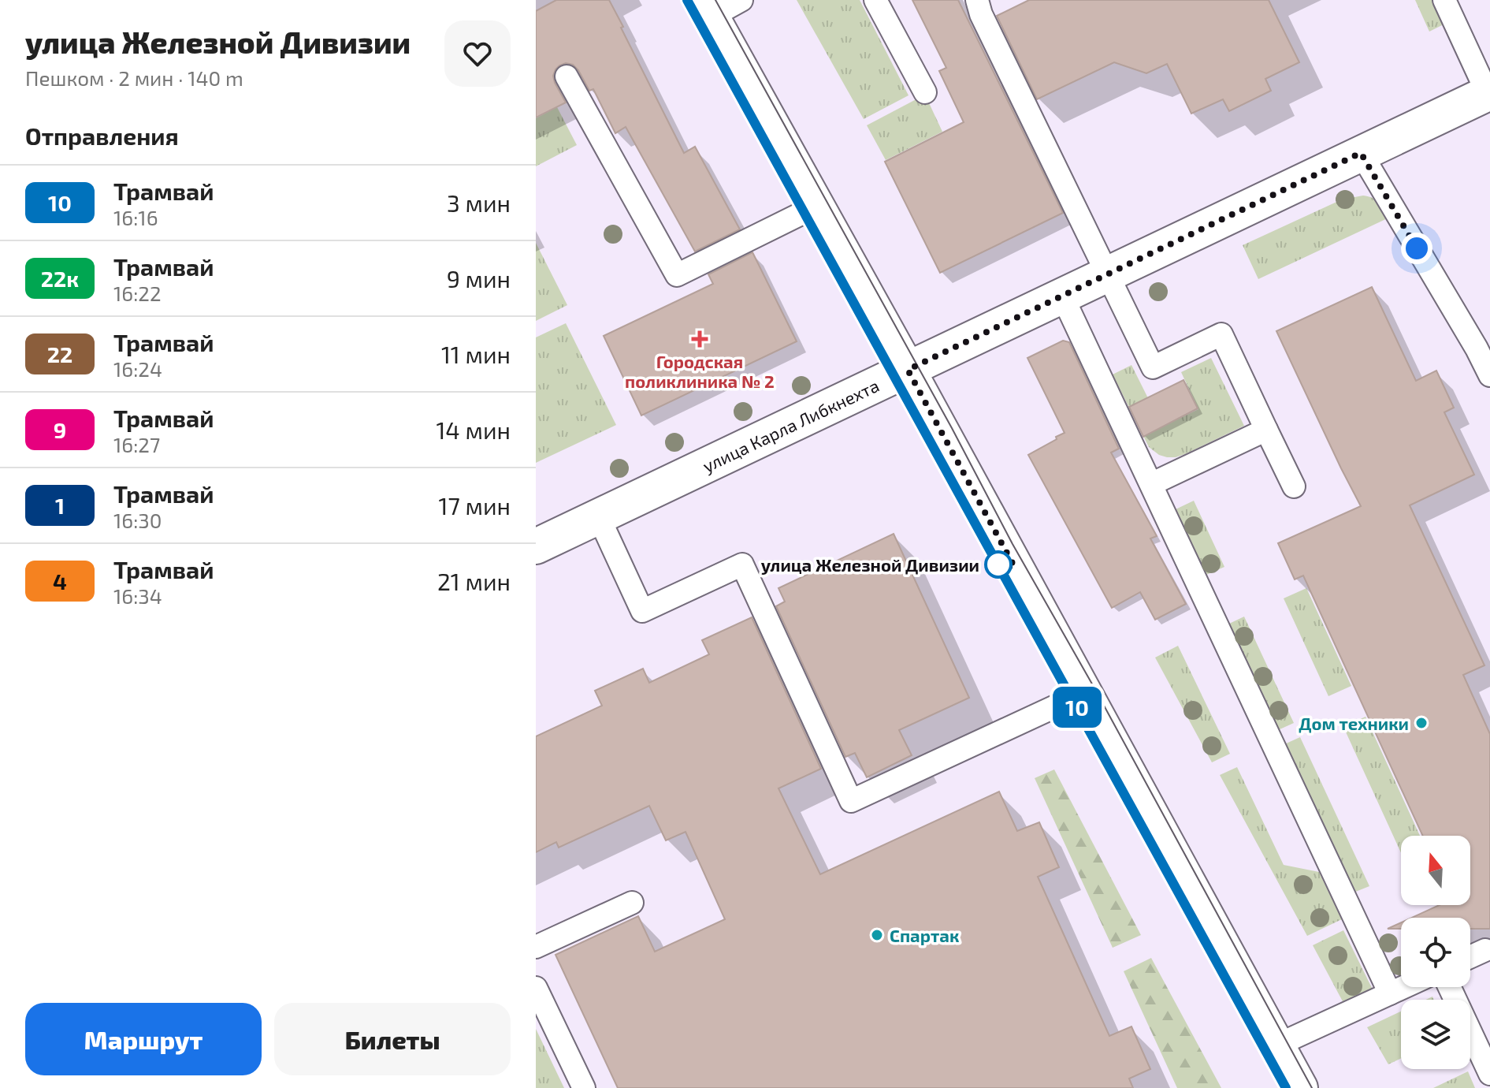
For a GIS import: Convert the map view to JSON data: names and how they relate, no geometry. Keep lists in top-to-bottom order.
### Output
{
  "streets": {
    "street": ["улица Карла Либкнехта"]
  },
  "places": {
    "health": ["Городская поликлиника № 2"],
    "other": ["улица Железной Дивизии", "Дом техники", "Спартак"]
  },
  "lines": ["tram line 10"],
  "north": "top",
  "page": {
    "heading": [
      ["улица Железной Дивизии", "Пешком · 2 мин · 140 m"],
      "Отправления"
    ],
    "on_map": "10",
    "list": [
      {
        "mark": "10",
        "name": "Трамвай",
        "note": "16:16",
        "value": "3 мин"
      },
      {
        "mark": "22к",
        "name": "Трамвай",
        "note": "16:22",
        "value": "9 мин"
      },
      {
        "mark": "22",
        "name": "Трамвай",
        "note": "16:24",
        "value": "11 мин"
      },
      {
        "mark": "9",
        "name": "Трамвай",
        "note": "16:27",
        "value": "14 мин"
      },
      {
        "mark": "1",
        "name": "Трамвай",
        "note": "16:30",
        "value": "17 мин"
      },
      {
        "mark": "4",
        "name": "Трамвай",
        "note": "16:34",
        "value": "21 мин"
      }
    ],
    "buttons": ["Маршрут", "Билеты"]
  }
}
